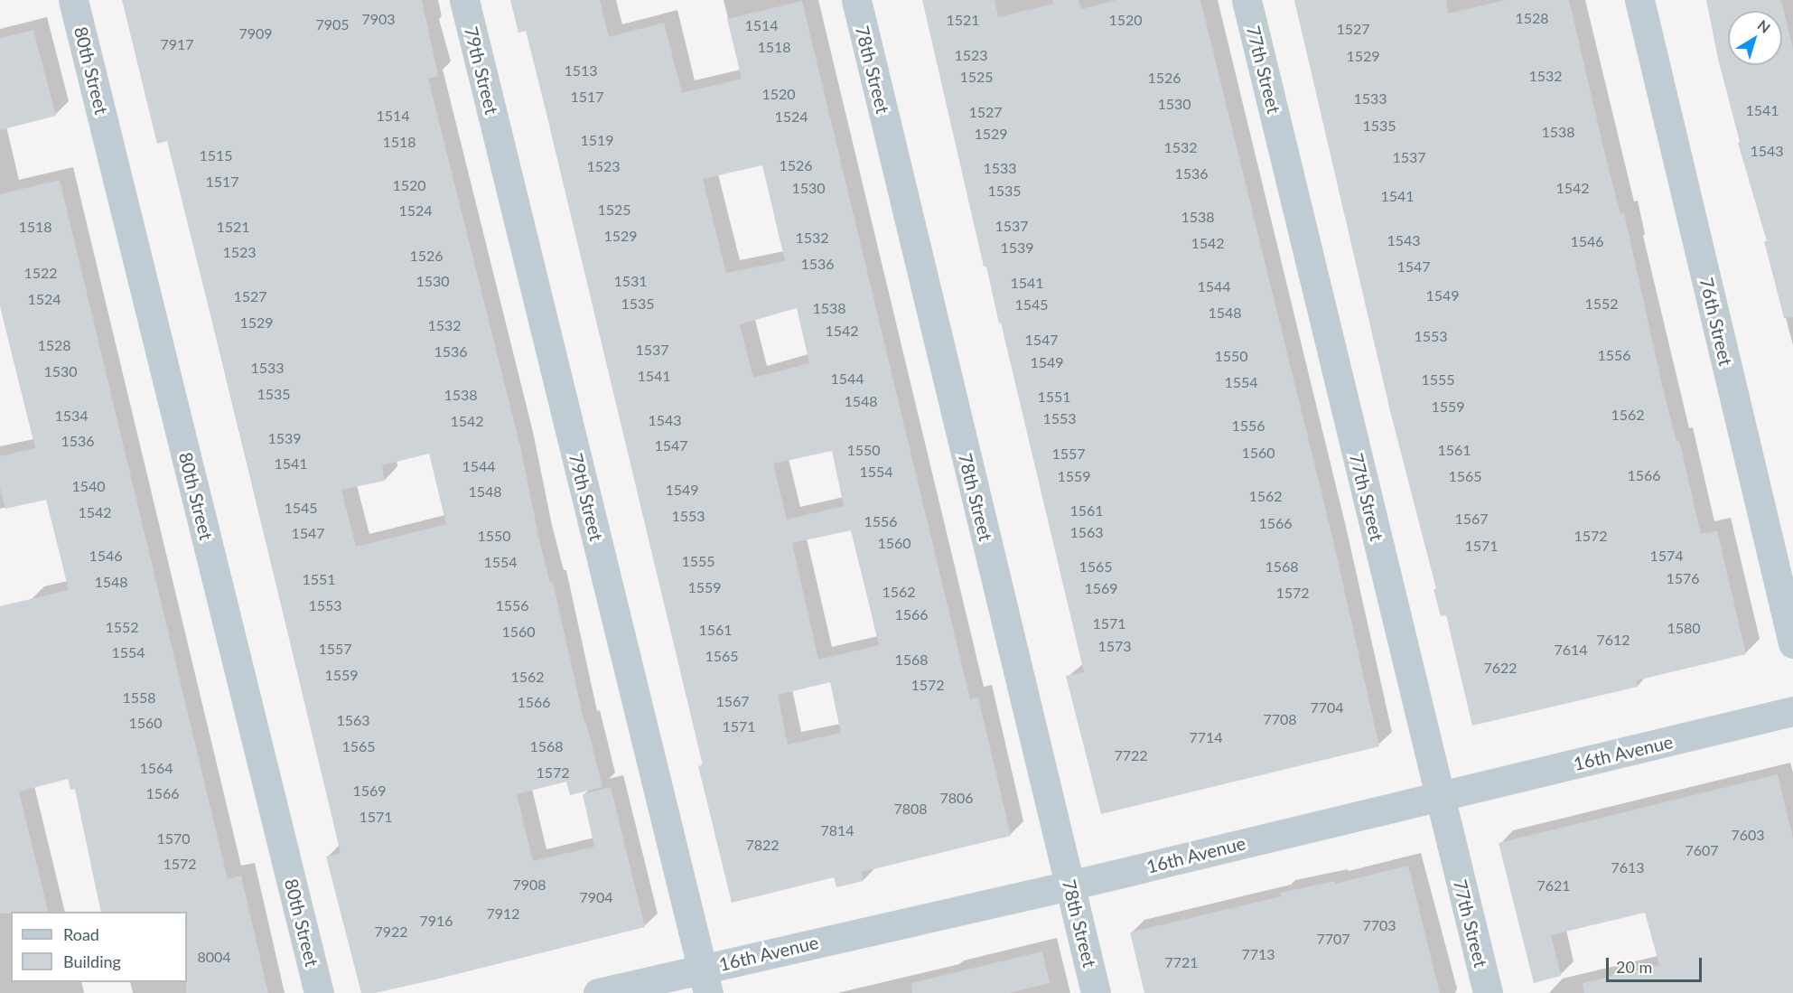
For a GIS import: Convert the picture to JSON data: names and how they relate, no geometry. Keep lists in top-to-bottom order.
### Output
{
  "streets": {
    "street": [
      "78th Street",
      "77th Street",
      "80th Street",
      "79th Street",
      "76th Street",
      "16th Avenue"
    ]
  },
  "crossings": [
    ["78th Street", "16th Avenue"],
    ["77th Street", "16th Avenue"],
    ["79th Street", "16th Avenue"]
  ],
  "house_numbers": [
    "1528",
    "7903",
    "1521",
    "1520",
    "7905",
    "1514",
    "1527",
    "7909",
    "7917",
    "1518",
    "1523",
    "1529",
    "1513",
    "1532",
    "1525",
    "1526",
    "1520",
    "1517",
    "1533",
    "1530",
    "1541",
    "1527",
    "1514",
    "1524",
    "1535",
    "1538",
    "1529",
    "1519",
    "1518",
    "1532",
    "1543",
    "1515",
    "1537",
    "1526",
    "1523",
    "1533",
    "1536",
    "1517",
    "1520",
    "1530",
    "1542",
    "1535",
    "1541",
    "1525",
    "1524",
    "1538",
    "1537",
    "1518",
    "1521",
    "1529",
    "1532",
    "1543",
    "1546",
    "1542",
    "1539",
    "1523",
    "1526",
    "1536",
    "1547",
    "1522",
    "1530",
    "1531",
    "1541",
    "1544",
    "1549",
    "1527",
    "1524",
    "1535",
    "1552",
    "1545",
    "1538",
    "1548",
    "1529",
    "1532",
    "1542",
    "1553",
    "1547",
    "1528",
    "1537",
    "1536",
    "1556",
    "1550",
    "1549",
    "1533",
    "1530",
    "1541",
    "1544",
    "1555",
    "1554",
    "1535",
    "1538",
    "1551",
    "1548",
    "1559",
    "1562",
    "1534",
    "1553",
    "1543",
    "1542",
    "1556",
    "1539",
    "1536",
    "1547",
    "1550",
    "1561",
    "1560",
    "1557",
    "1541",
    "1544",
    "1554",
    "1566",
    "1559",
    "1565",
    "1540",
    "1549",
    "1548",
    "1562",
    "1545",
    "1561",
    "1542",
    "1553",
    "1567",
    "1556",
    "1566",
    "1563",
    "1547",
    "1550",
    "1572",
    "1560",
    "1571",
    "1546",
    "1574",
    "1555",
    "1554",
    "1565",
    "1568",
    "1576",
    "1551",
    "1548",
    "1559",
    "1569",
    "1562",
    "1572",
    "1553",
    "1556",
    "1566",
    "1571",
    "1552",
    "1580",
    "1561",
    "1560",
    "7612",
    "1573",
    "1557",
    "7614",
    "1554",
    "1565",
    "1568",
    "7622",
    "1559",
    "1562",
    "1572",
    "1558",
    "1567",
    "1566",
    "7704",
    "7708",
    "1563",
    "1560",
    "1571",
    "7714",
    "1565",
    "1568",
    "7722",
    "1564",
    "1572",
    "1569",
    "1566",
    "7806",
    "7808",
    "1571",
    "7814",
    "7603",
    "1570",
    "7822",
    "7607",
    "1572",
    "7613",
    "7908",
    "7621",
    "7904",
    "7912",
    "7916",
    "7703",
    "7922",
    "7707",
    "7713",
    "8004",
    "7721"
  ],
  "legend": ["Road", "Building"],
  "scale_bar": "20 m",
  "north": "top right"
}
